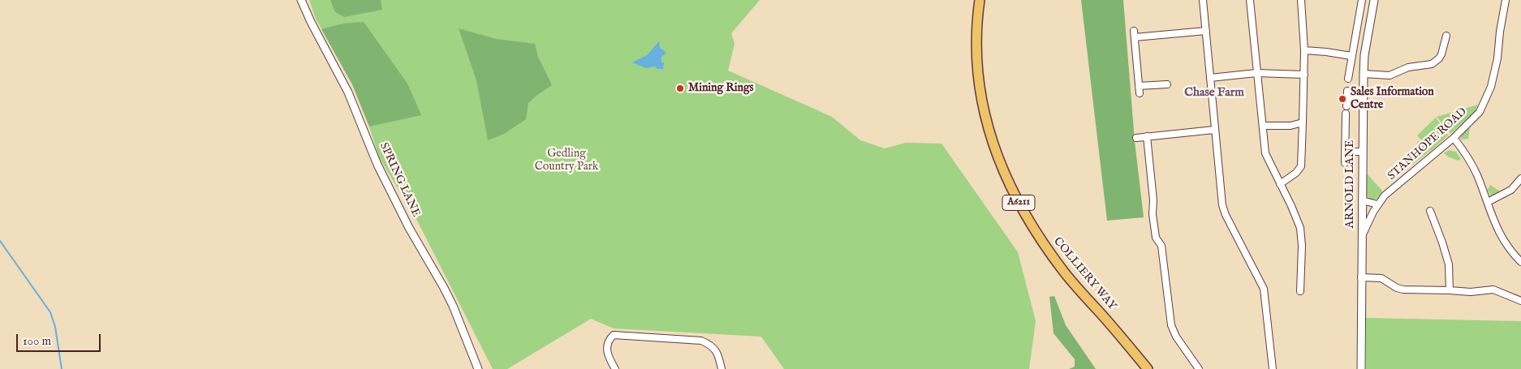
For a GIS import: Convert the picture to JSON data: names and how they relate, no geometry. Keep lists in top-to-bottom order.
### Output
{
  "streets": {
    "main road": ["A6211", "COLLIERY WAY"],
    "street": ["STANHOPE ROAD", "SPRING LANE", "ARNOLD LANE"]
  },
  "crossings": [
    ["STANHOPE ROAD", "ARNOLD LANE"]
  ],
  "districts": ["Chase Farm"],
  "parks": ["Gedling Country Park"],
  "places": ["Mining Rings", "Sales Information Centre"],
  "scale_bar": "100 m"
}
